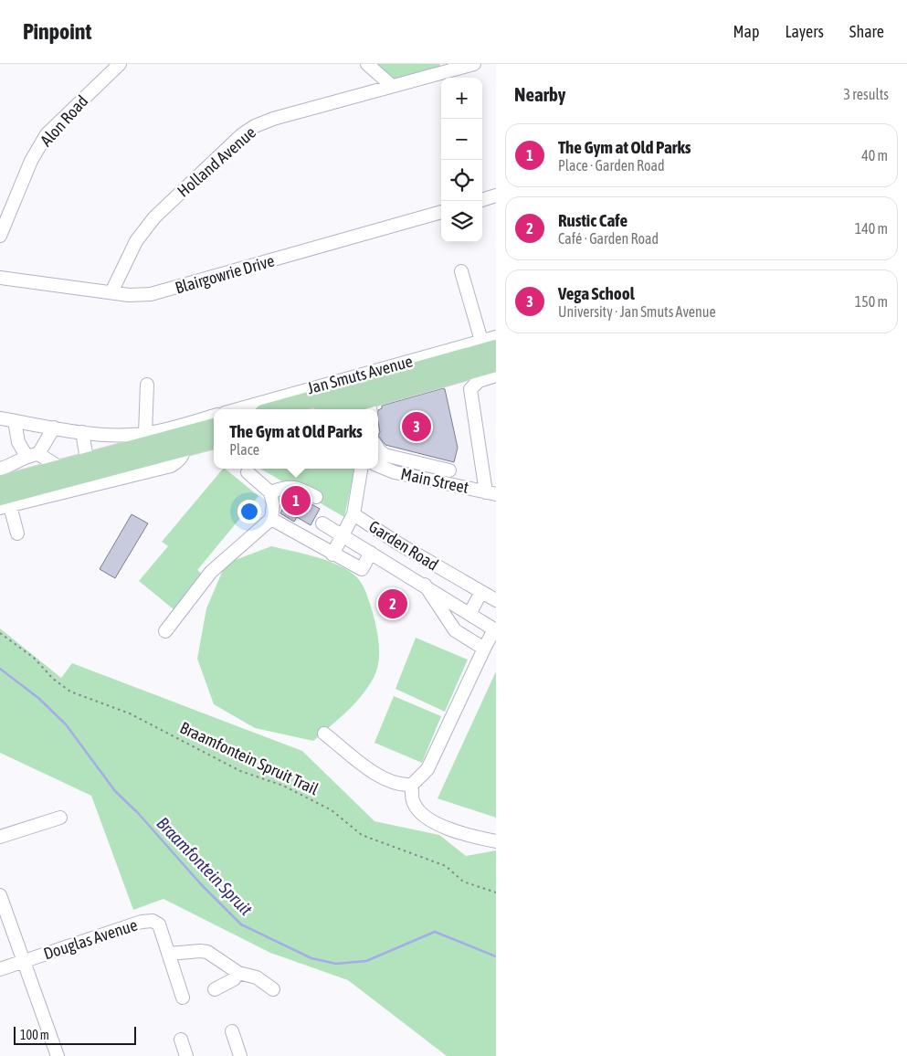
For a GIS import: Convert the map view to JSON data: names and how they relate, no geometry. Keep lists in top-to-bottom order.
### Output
{
  "streets": {
    "main road": ["Jan Smuts Avenue"],
    "street": [
      "Alon Road",
      "Holland Avenue",
      "Blairgowrie Drive",
      "Main Street",
      "Garden Road",
      "Douglas Avenue"
    ],
    "path": ["Braamfontein Spruit Trail"]
  },
  "crossings": [
    ["Holland Avenue", "Blairgowrie Drive"]
  ],
  "water": ["Braamfontein Spruit"],
  "scale_bar": "100 m",
  "page": {
    "header": "Pinpoint",
    "nav": ["Map", "Layers", "Share"],
    "heading": ["Nearby", "3 results"],
    "map_buttons": ["+", "−"],
    "list": [
      {
        "mark": "1",
        "name": "The Gym at Old Parks",
        "note": "Place · Garden Road",
        "value": "40 m"
      },
      {
        "mark": "2",
        "name": "Rustic Cafe",
        "note": "Café · Garden Road",
        "value": "140 m"
      },
      {
        "mark": "3",
        "name": "Vega School",
        "note": "University · Jan Smuts Avenue",
        "value": "150 m"
      }
    ],
    "popup": ["The Gym at Old Parks", "Place"],
    "pins": ["3", "1", "2"],
    "scale": "100 m"
  }
}
